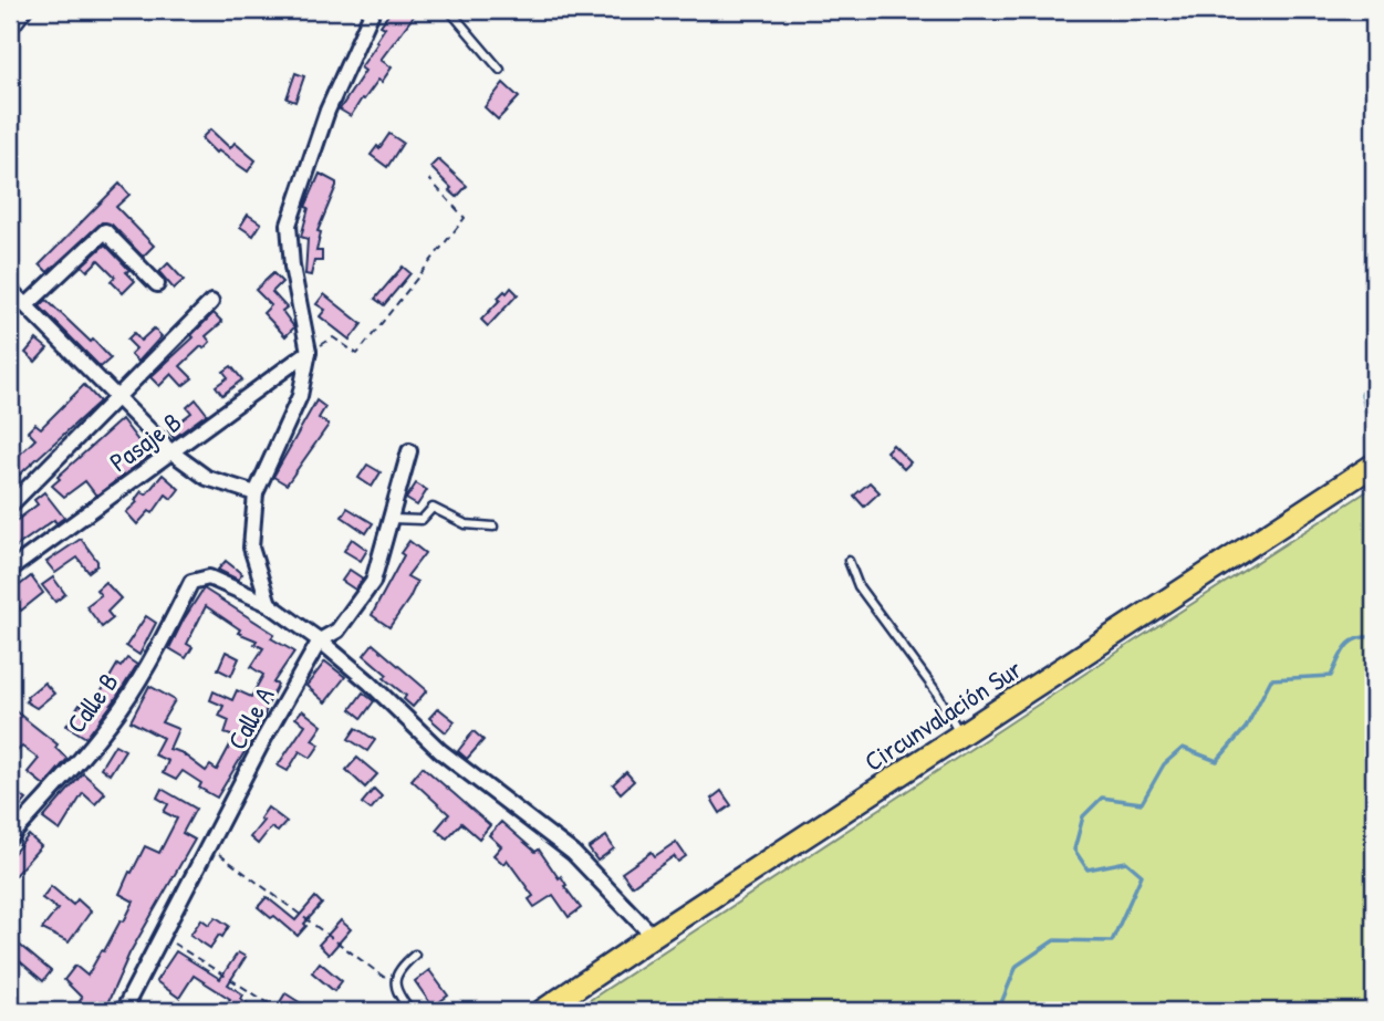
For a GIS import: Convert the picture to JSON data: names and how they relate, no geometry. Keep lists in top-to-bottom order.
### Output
{
  "streets": {
    "main road": ["Circunvalación Sur"],
    "street": ["Pasaje B", "Calle B", "Calle A"]
  }
}
